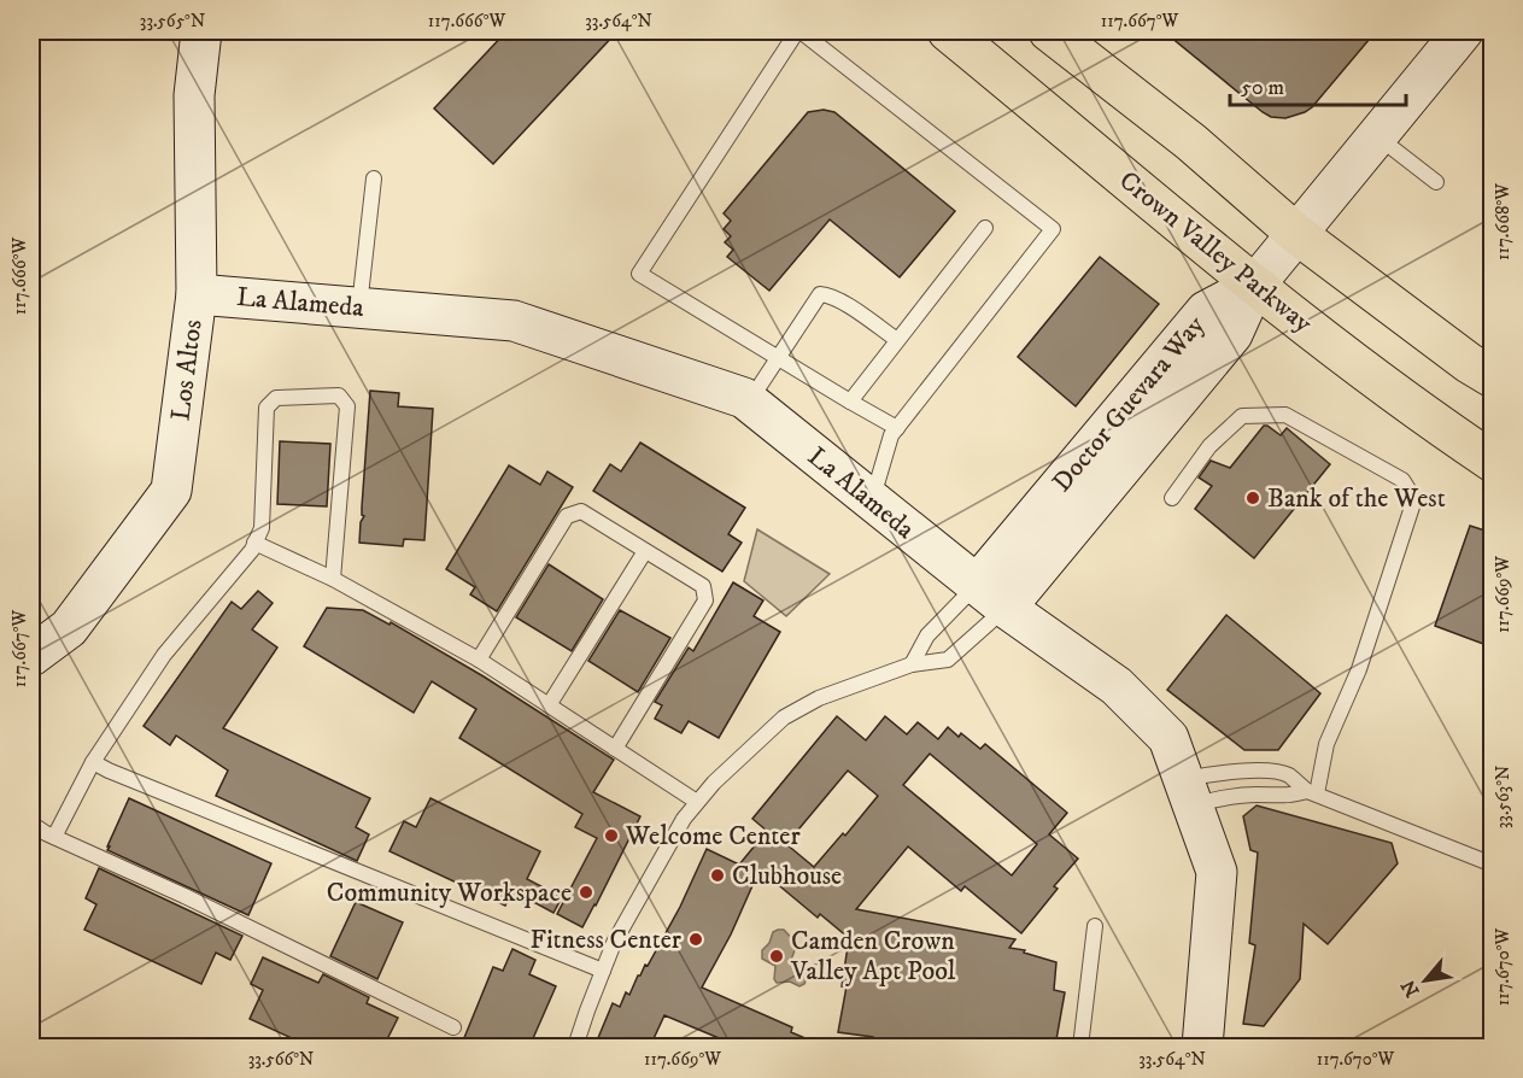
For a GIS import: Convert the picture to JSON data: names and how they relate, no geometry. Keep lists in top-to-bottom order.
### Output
{
  "streets": {
    "main road": ["Crown Valley Parkway"],
    "street": ["La Alameda", "Los Altos", "Doctor Guevara Way"]
  },
  "crossings": [
    ["Crown Valley Parkway", "Doctor Guevara Way"],
    ["La Alameda", "Los Altos"],
    ["La Alameda", "Doctor Guevara Way"]
  ],
  "places": [
    "Bank of the West",
    "Welcome Center",
    "Clubhouse",
    "Community Workspace",
    "Fitness Center",
    "Camden Crown Valley Apt Pool"
  ],
  "scale_bar": "50 m",
  "north": "bottom left",
  "coordinates": [
    "33.565°N",
    "117.666°W",
    "33.564°N",
    "117.667°W",
    "117.668°W",
    "117.669°W",
    "33.563°N",
    "117.670°W",
    "33.566°N"
  ]
}
